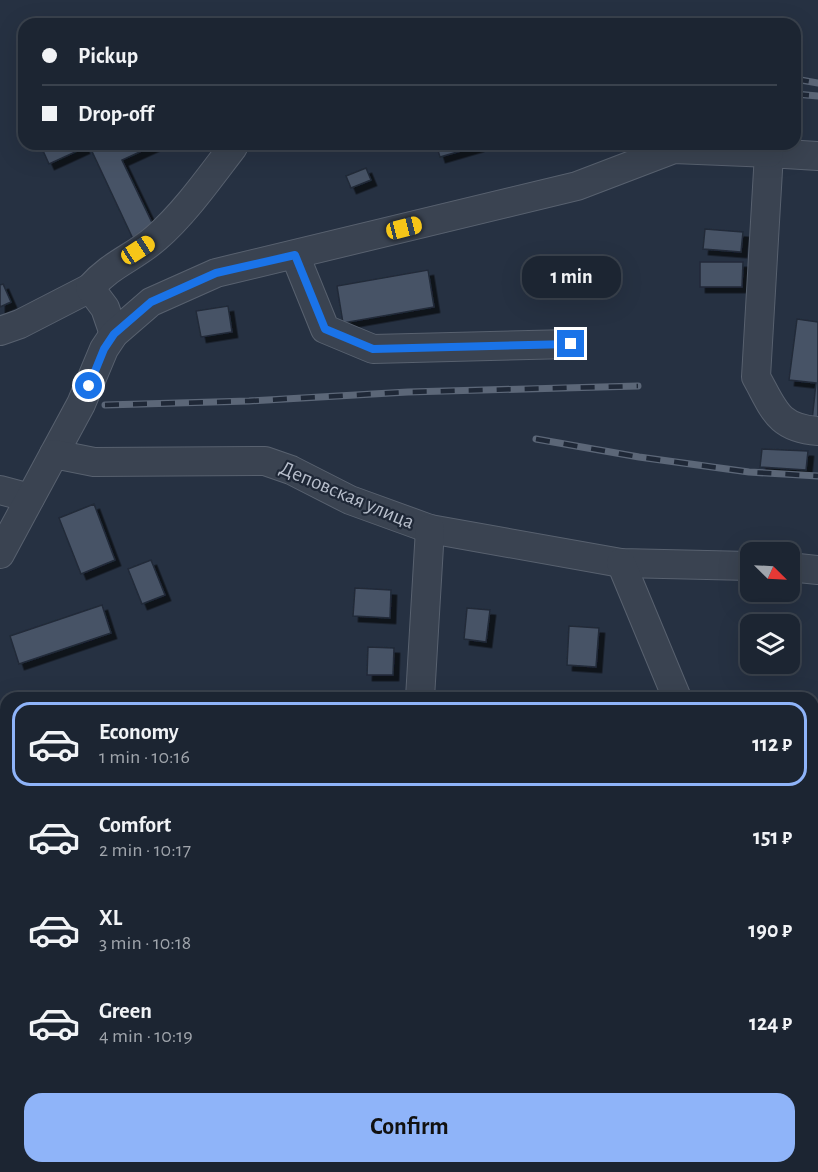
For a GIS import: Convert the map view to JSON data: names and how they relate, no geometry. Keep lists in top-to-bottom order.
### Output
{
  "streets": {
    "street": ["Деповская улица"]
  },
  "north": "bottom right",
  "page": {
    "banner": ["Pickup", "Drop-off"],
    "bubble": "1 min",
    "list": [
      {
        "name": "Economy",
        "note": "1 min · 10:16",
        "value": "112 ₽"
      },
      {
        "name": "Comfort",
        "note": "2 min · 10:17",
        "value": "151 ₽"
      },
      {
        "name": "XL",
        "note": "3 min · 10:18",
        "value": "190 ₽"
      },
      {
        "name": "Green",
        "note": "4 min · 10:19",
        "value": "124 ₽"
      }
    ],
    "buttons": "Confirm"
  }
}
